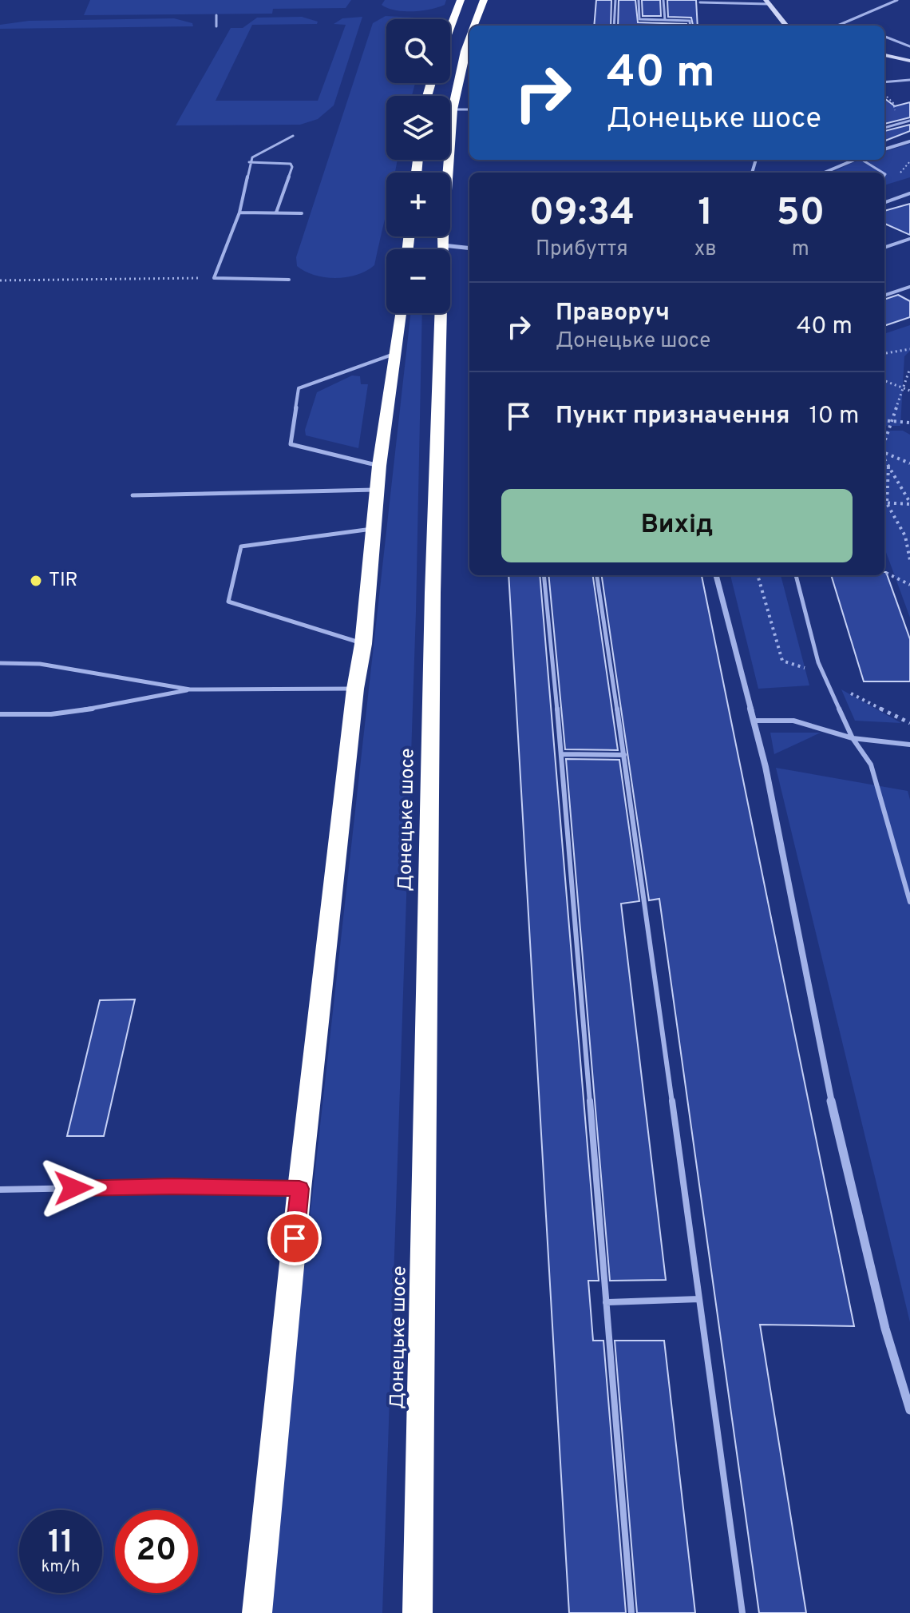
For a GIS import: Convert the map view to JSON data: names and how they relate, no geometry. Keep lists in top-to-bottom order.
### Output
{
  "streets": {
    "highway": ["Донецьке шосе"]
  },
  "places": ["TIR"],
  "page": {
    "map_buttons": ["+", "−"],
    "turn": ["40 m", "Донецьке шосе"],
    "eta": [
      "09:34",
      "Прибуття",
      "1",
      "хв",
      "50",
      "m"
    ],
    "list": [
      {
        "name": "Праворуч",
        "note": "Донецьке шосе",
        "value": "40 m"
      },
      {
        "name": "Пункт призначення",
        "value": "10 m"
      }
    ],
    "buttons": "Вихід",
    "speed": "11 km/h",
    "limit": "20"
  }
}
